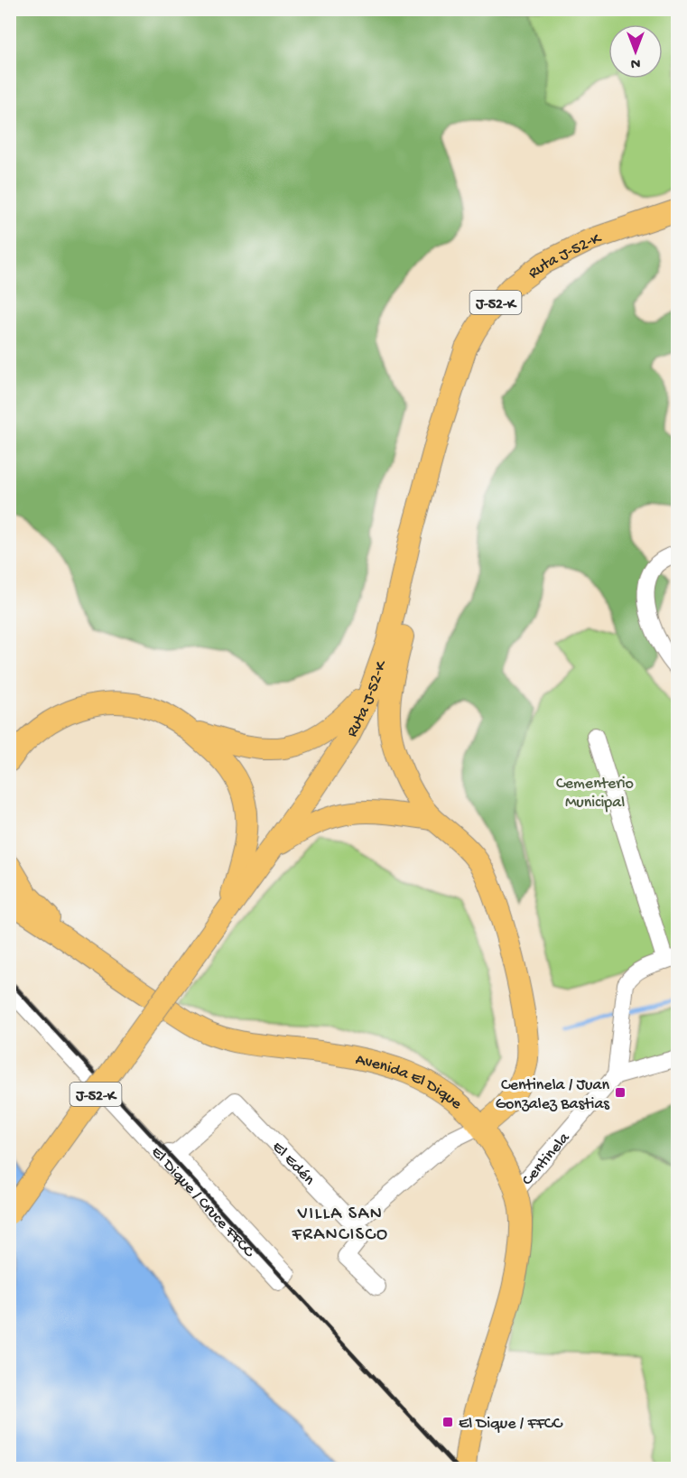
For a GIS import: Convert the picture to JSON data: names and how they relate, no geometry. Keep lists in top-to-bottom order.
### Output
{
  "streets": {
    "main road": ["Ruta J-52-K", "J-52-K", "Avenida El Dique"],
    "street": ["Centinela", "El Edén", "El Dique / Cruce FFCC"]
  },
  "crossings": [
    ["Avenida El Dique", "Centinela"],
    ["El Edén", "El Dique / Cruce FFCC"]
  ],
  "districts": ["VILLA SAN FRANCISCO"],
  "parks": ["Cementerio Municipal"],
  "places": {
    "transit": ["Centinela / Juan Gonzalez Bastias", "El Dique / FFCC"]
  },
  "north": "bottom"
}
